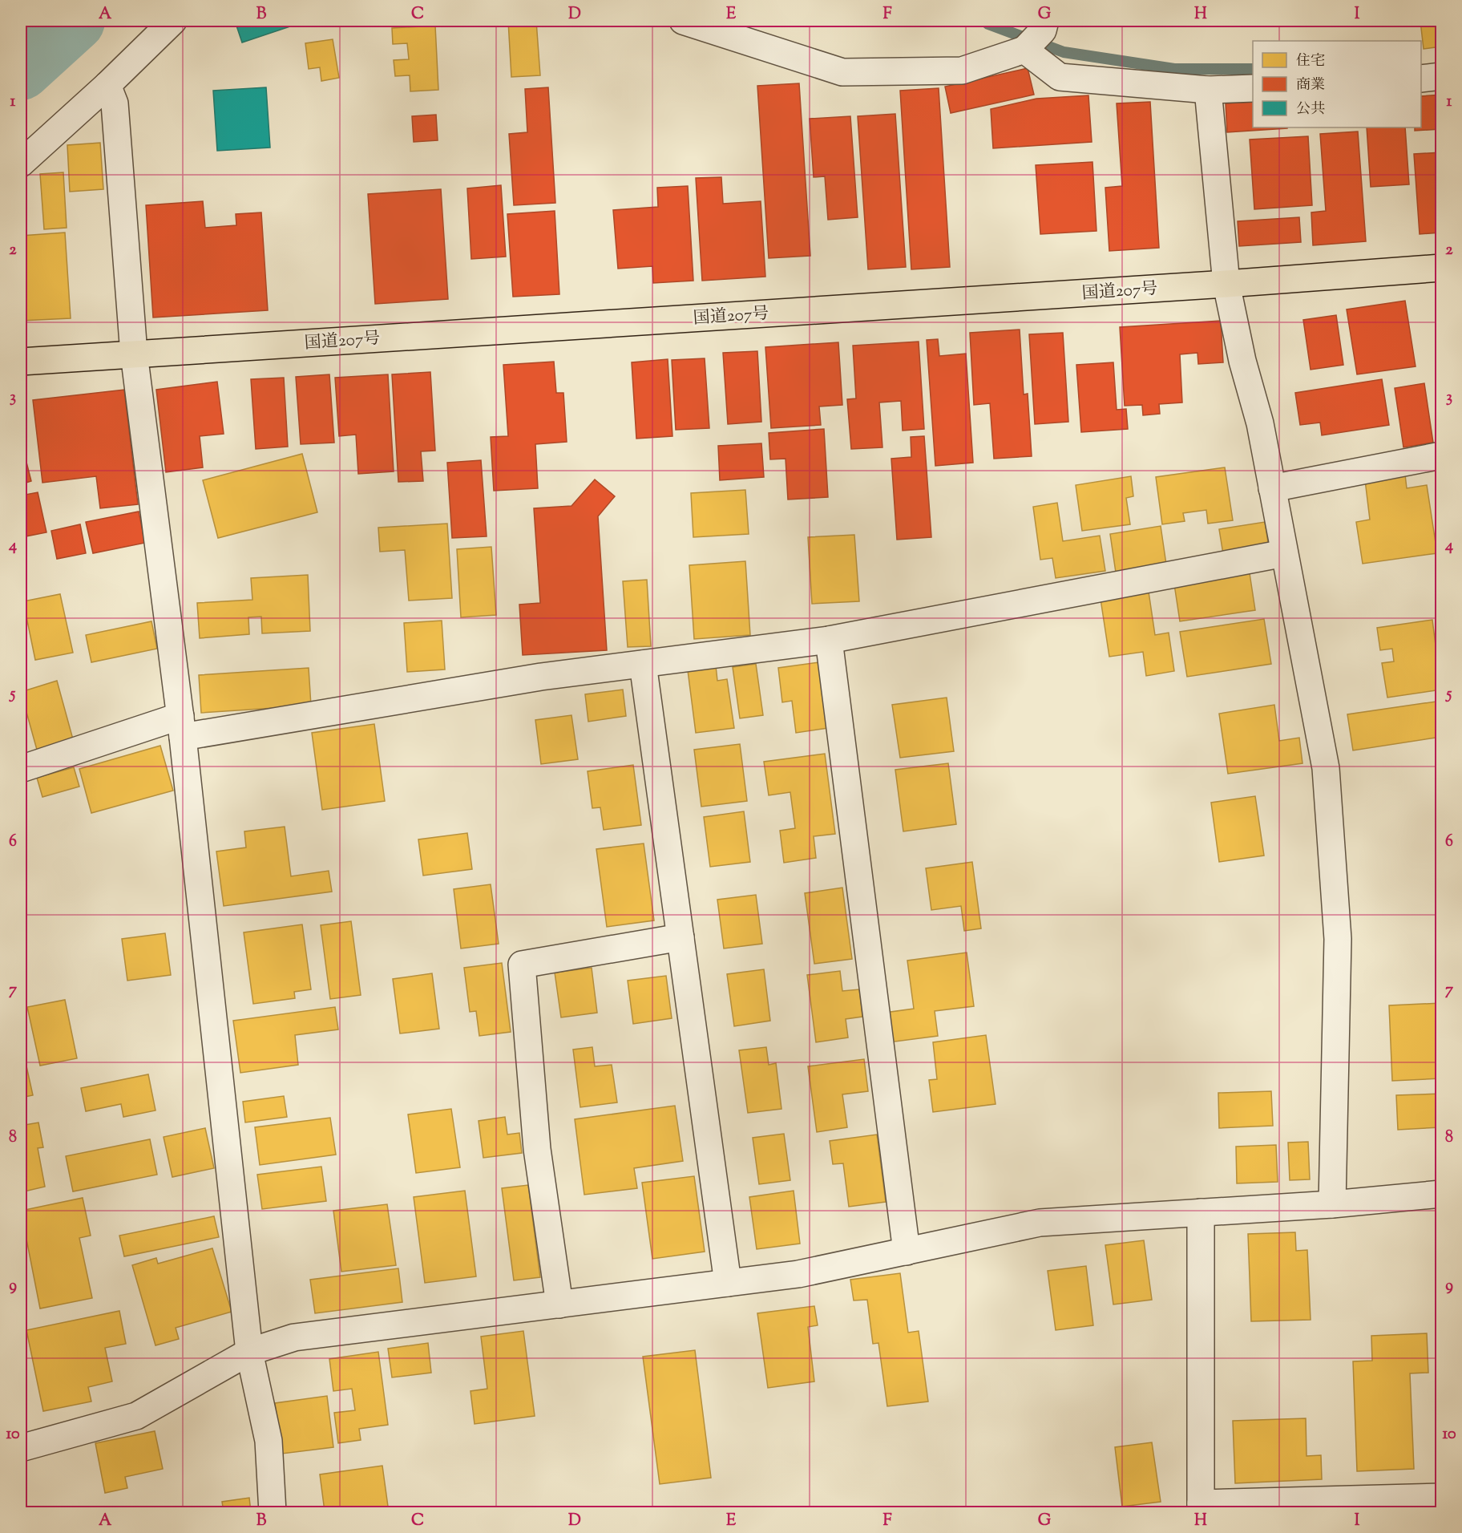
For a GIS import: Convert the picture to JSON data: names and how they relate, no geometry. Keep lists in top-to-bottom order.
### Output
{
  "streets": {
    "highway": ["国道207号"]
  },
  "legend": ["住宅", "商業", "公共"],
  "grid": {
    "columns": [
      "A",
      "B",
      "C",
      "D",
      "E",
      "F",
      "G",
      "H",
      "I"
    ],
    "rows": [
      "1",
      "2",
      "3",
      "4",
      "5",
      "6",
      "7",
      "8",
      "9",
      "10"
    ]
  }
}
